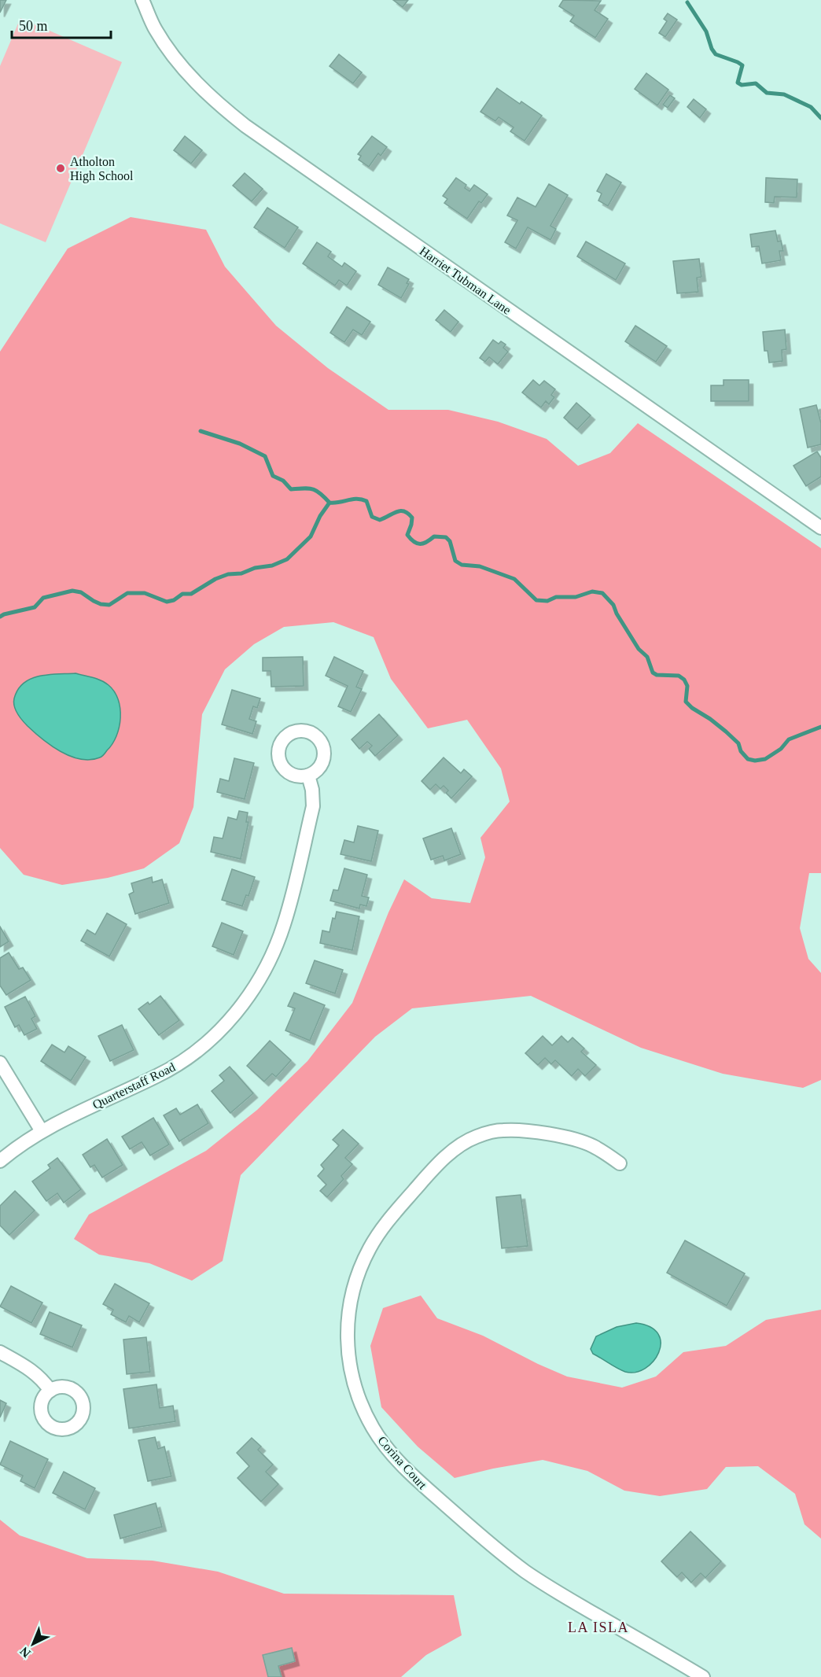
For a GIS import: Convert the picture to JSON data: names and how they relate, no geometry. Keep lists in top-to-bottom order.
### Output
{
  "streets": {
    "street": ["Harriet Tubman Lane", "Quarterstaff Road", "Corina Court"]
  },
  "districts": ["LA ISLA"],
  "places": ["Atholton High School"],
  "scale_bar": "50 m",
  "north": "bottom left"
}
